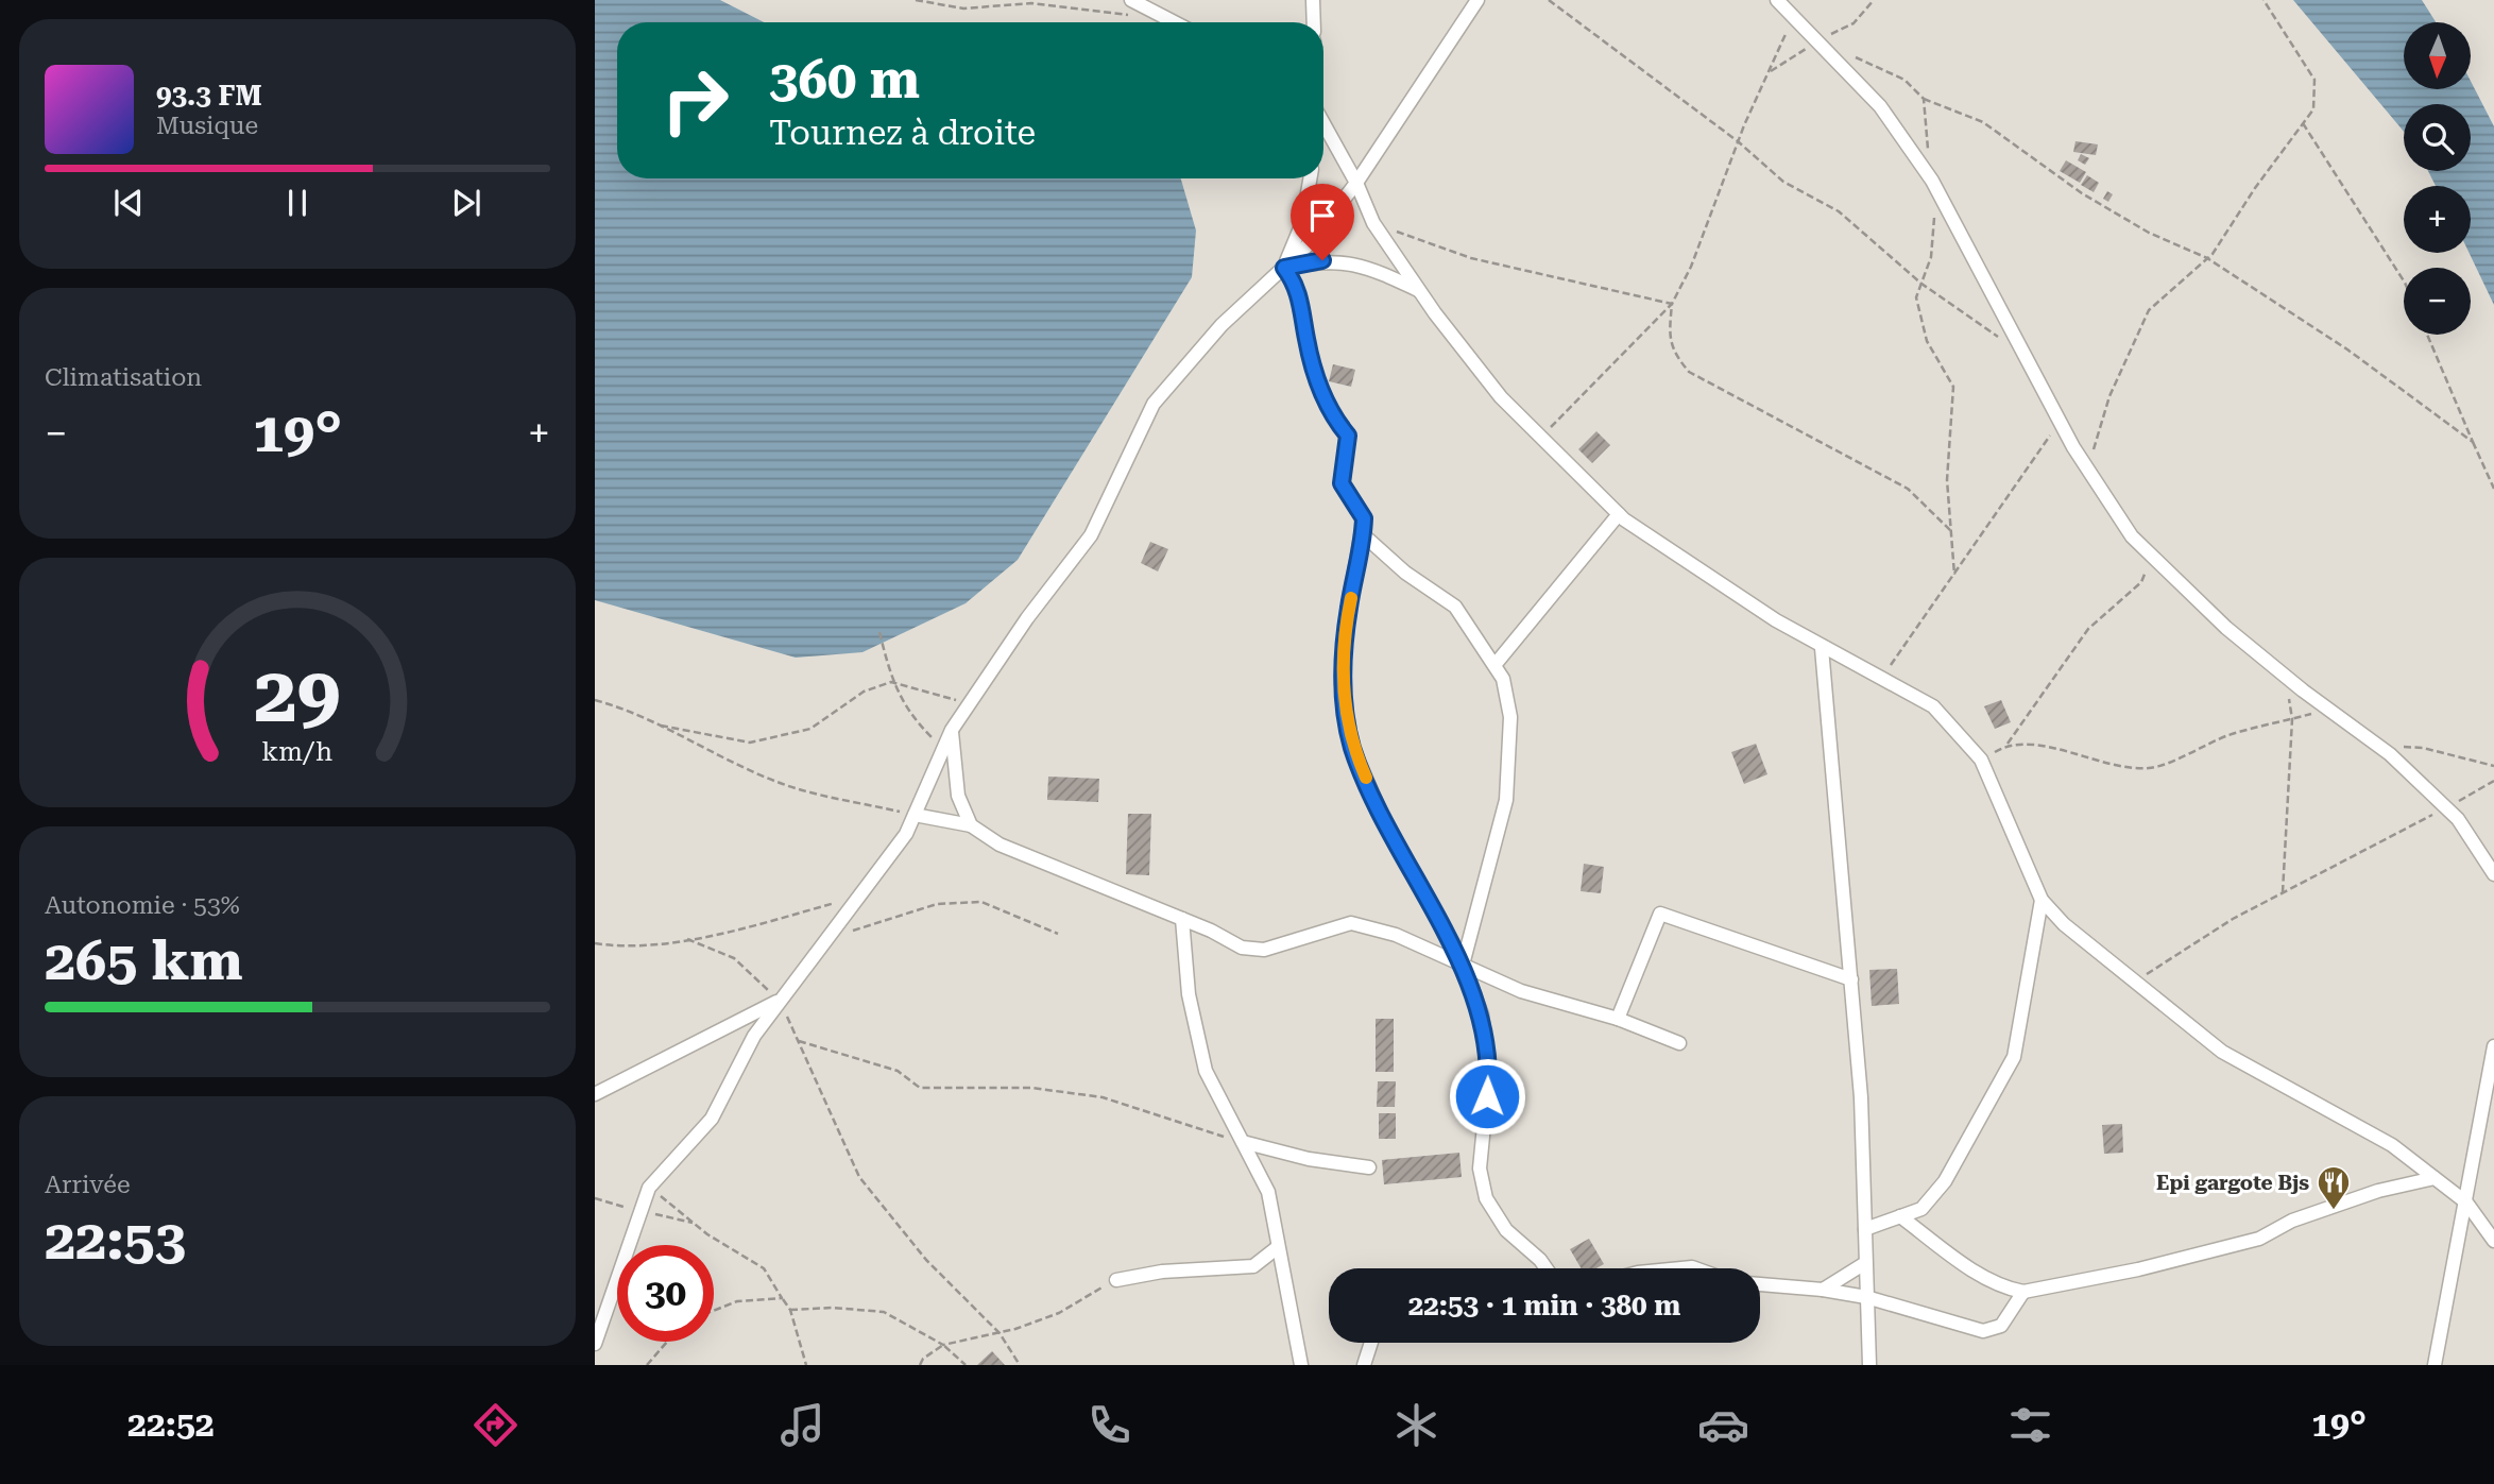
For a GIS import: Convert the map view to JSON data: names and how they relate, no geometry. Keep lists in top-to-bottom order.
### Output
{
  "places": {
    "restaurant": ["Epi gargote Bjs"]
  },
  "north": "bottom",
  "page": {
    "map_buttons": ["+", "−"],
    "turn": ["360 m", "Tournez à droite"],
    "song": ["93.3 FM", "Musique"],
    "tile": [
      "Climatisation",
      ["Autonomie · 53%", "265 km"],
      ["Arrivée", "22:53"]
    ],
    "heat": ["−", "19°", "+"],
    "limit": "30",
    "trip": "22:53 · 1 min · 380 m",
    "tabs": ["22:52", "19°"],
    "gauge": ["29", "km/h"]
  }
}
